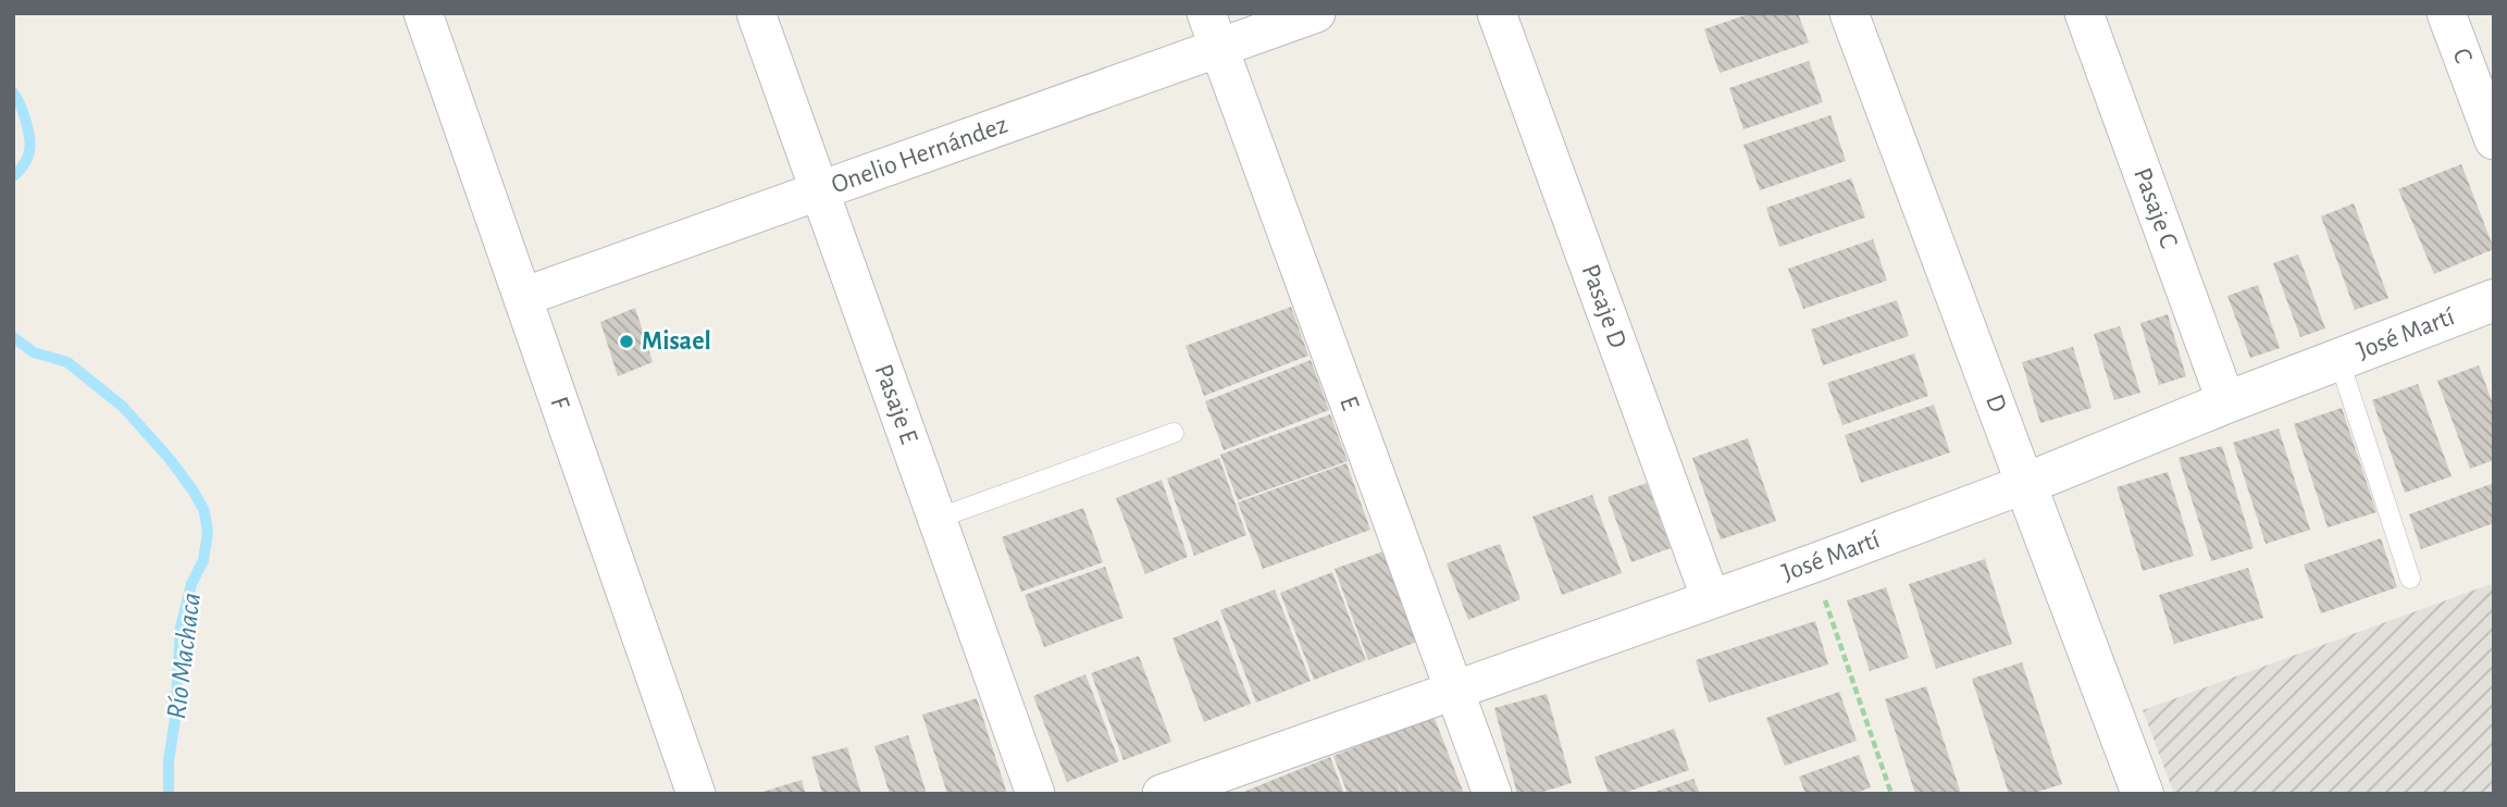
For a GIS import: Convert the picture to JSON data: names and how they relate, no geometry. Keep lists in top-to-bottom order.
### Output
{
  "streets": {
    "street": [
      "C",
      "Onelio Hernández",
      "Pasaje C",
      "Pasaje D",
      "José Martí",
      "F",
      "Pasaje E",
      "E",
      "D"
    ]
  },
  "crossings": [
    ["Onelio Hernández", "F"],
    ["Onelio Hernández", "Pasaje E"],
    ["Onelio Hernández", "E"],
    ["Pasaje C", "José Martí"],
    ["Pasaje D", "José Martí"],
    ["José Martí", "E"],
    ["José Martí", "D"]
  ],
  "water": ["Río Machaca"],
  "places": ["Misael"]
}
